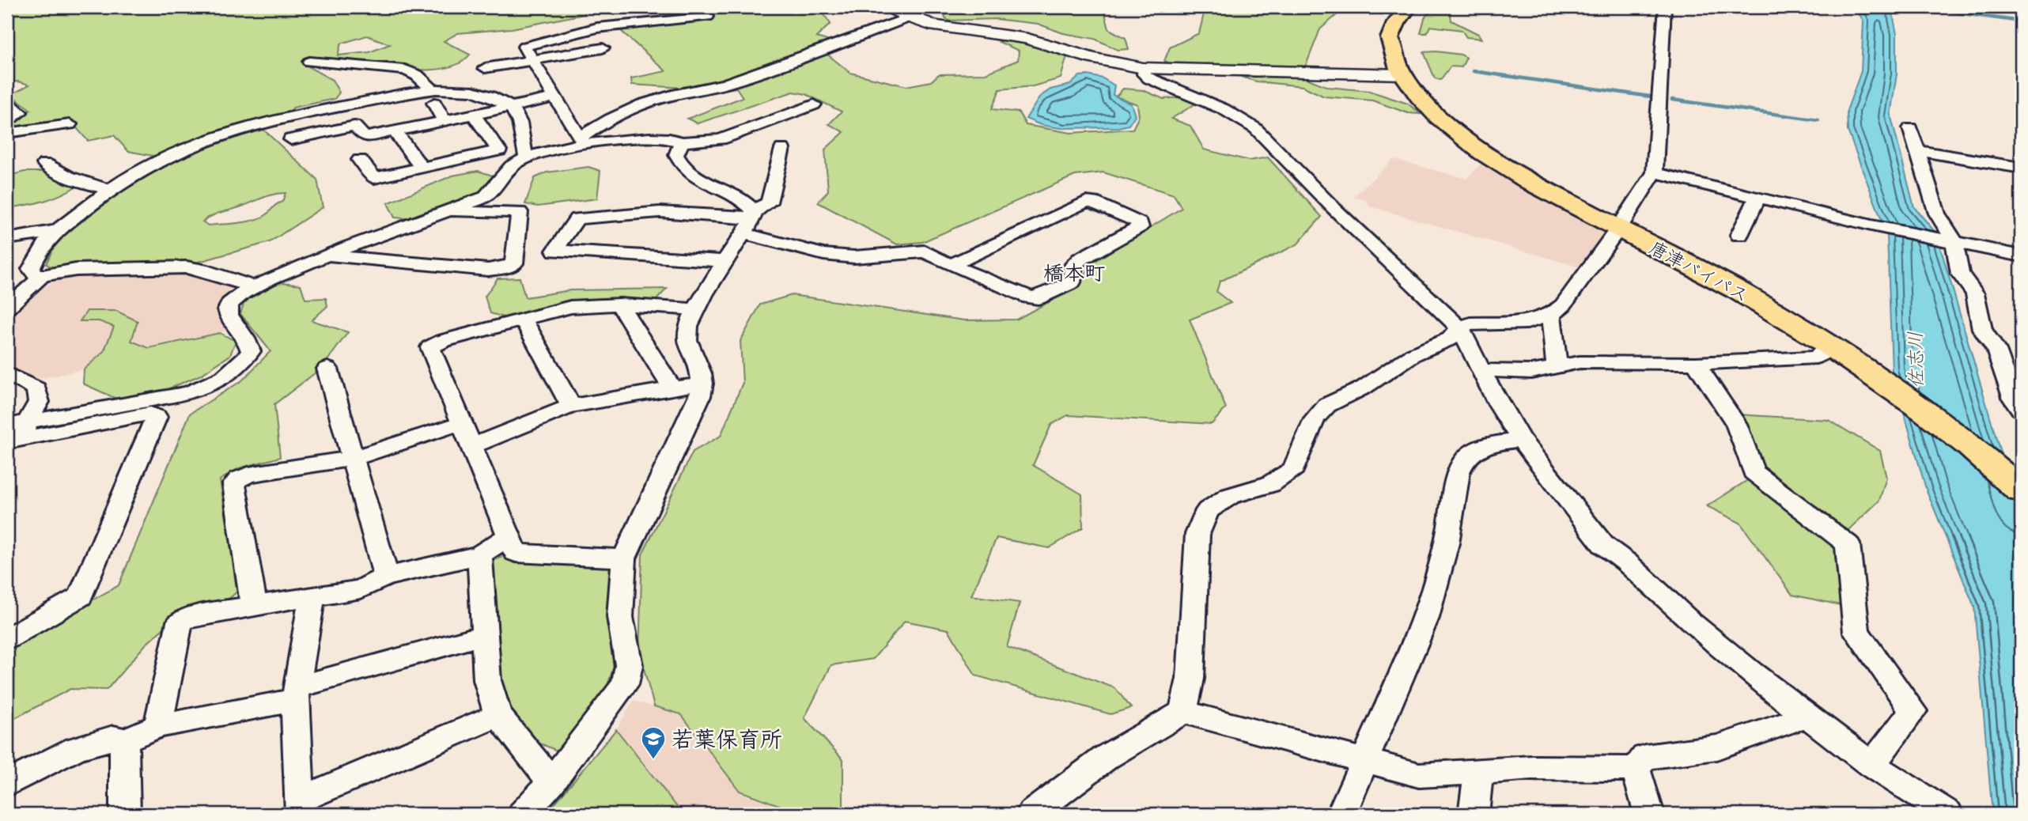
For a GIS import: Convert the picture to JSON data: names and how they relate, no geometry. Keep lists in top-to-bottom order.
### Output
{
  "streets": {
    "highway": ["唐津バイパス"]
  },
  "districts": ["橋本町"],
  "water": ["佐志川"],
  "places": {
    "school or university": ["若葉保育所"]
  }
}
